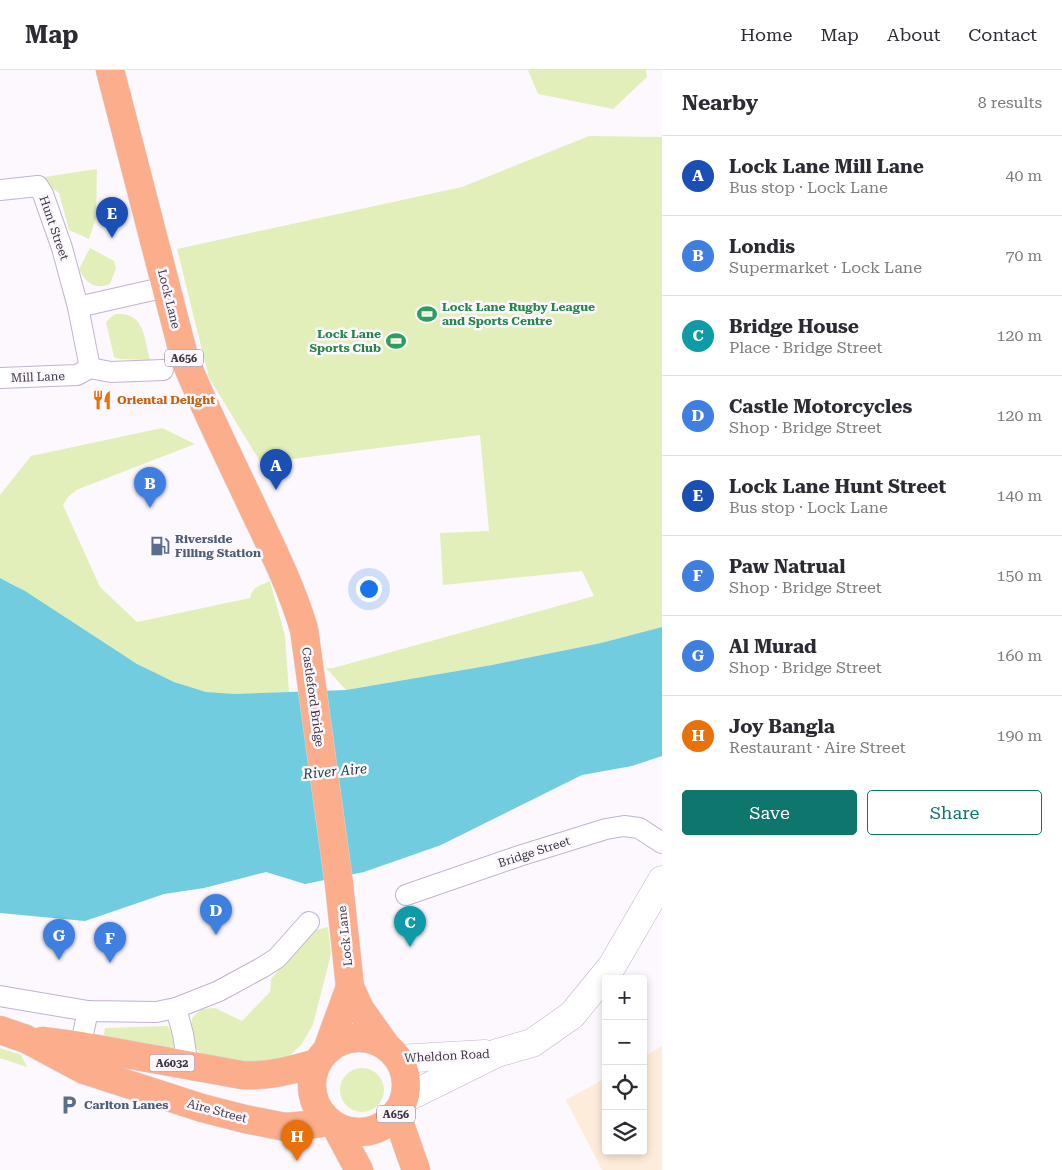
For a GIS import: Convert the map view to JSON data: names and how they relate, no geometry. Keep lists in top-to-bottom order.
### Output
{
  "streets": {
    "main road": [
      "Lock Lane",
      "A656",
      "Castleford Bridge",
      "A6032",
      "Aire Street"
    ],
    "street": [
      "Hunt Street",
      "Mill Lane",
      "Bridge Street",
      "Wheldon Road"
    ]
  },
  "crossings": [
    ["Hunt Street", "Mill Lane"],
    ["Lock Lane", "A656"],
    ["Lock Lane", "Castleford Bridge"],
    ["Lock Lane", "Wheldon Road"],
    ["Lock Lane", "Aire Street"],
    ["A656", "Wheldon Road"],
    ["A656", "Aire Street"],
    ["Wheldon Road", "Aire Street"]
  ],
  "water": ["River Aire"],
  "places": {
    "sports": ["Lock Lane Rugby League and Sports Centre", "Lock Lane Sports Club"],
    "restaurant": ["Oriental Delight"],
    "fuel station": ["Riverside Filling Station"],
    "parking": ["Carlton Lanes"]
  },
  "page": {
    "header": "Map",
    "nav": [
      "Home",
      "Map",
      "About",
      "Contact"
    ],
    "heading": ["Nearby", "8 results"],
    "list": [
      {
        "mark": "A",
        "name": "Lock Lane Mill Lane",
        "note": "Bus stop · Lock Lane",
        "value": "40 m"
      },
      {
        "mark": "B",
        "name": "Londis",
        "note": "Supermarket · Lock Lane",
        "value": "70 m"
      },
      {
        "mark": "C",
        "name": "Bridge House",
        "note": "Place · Bridge Street",
        "value": "120 m"
      },
      {
        "mark": "D",
        "name": "Castle Motorcycles",
        "note": "Shop · Bridge Street",
        "value": "120 m"
      },
      {
        "mark": "E",
        "name": "Lock Lane Hunt Street",
        "note": "Bus stop · Lock Lane",
        "value": "140 m"
      },
      {
        "mark": "F",
        "name": "Paw Natrual",
        "note": "Shop · Bridge Street",
        "value": "150 m"
      },
      {
        "mark": "G",
        "name": "Al Murad",
        "note": "Shop · Bridge Street",
        "value": "160 m"
      },
      {
        "mark": "H",
        "name": "Joy Bangla",
        "note": "Restaurant · Aire Street",
        "value": "190 m"
      }
    ],
    "pins": [
      "E",
      "A",
      "B",
      "D",
      "C",
      "G",
      "F",
      "H"
    ],
    "buttons": ["Save", "Share"],
    "map_buttons": ["+", "−"]
  }
}
